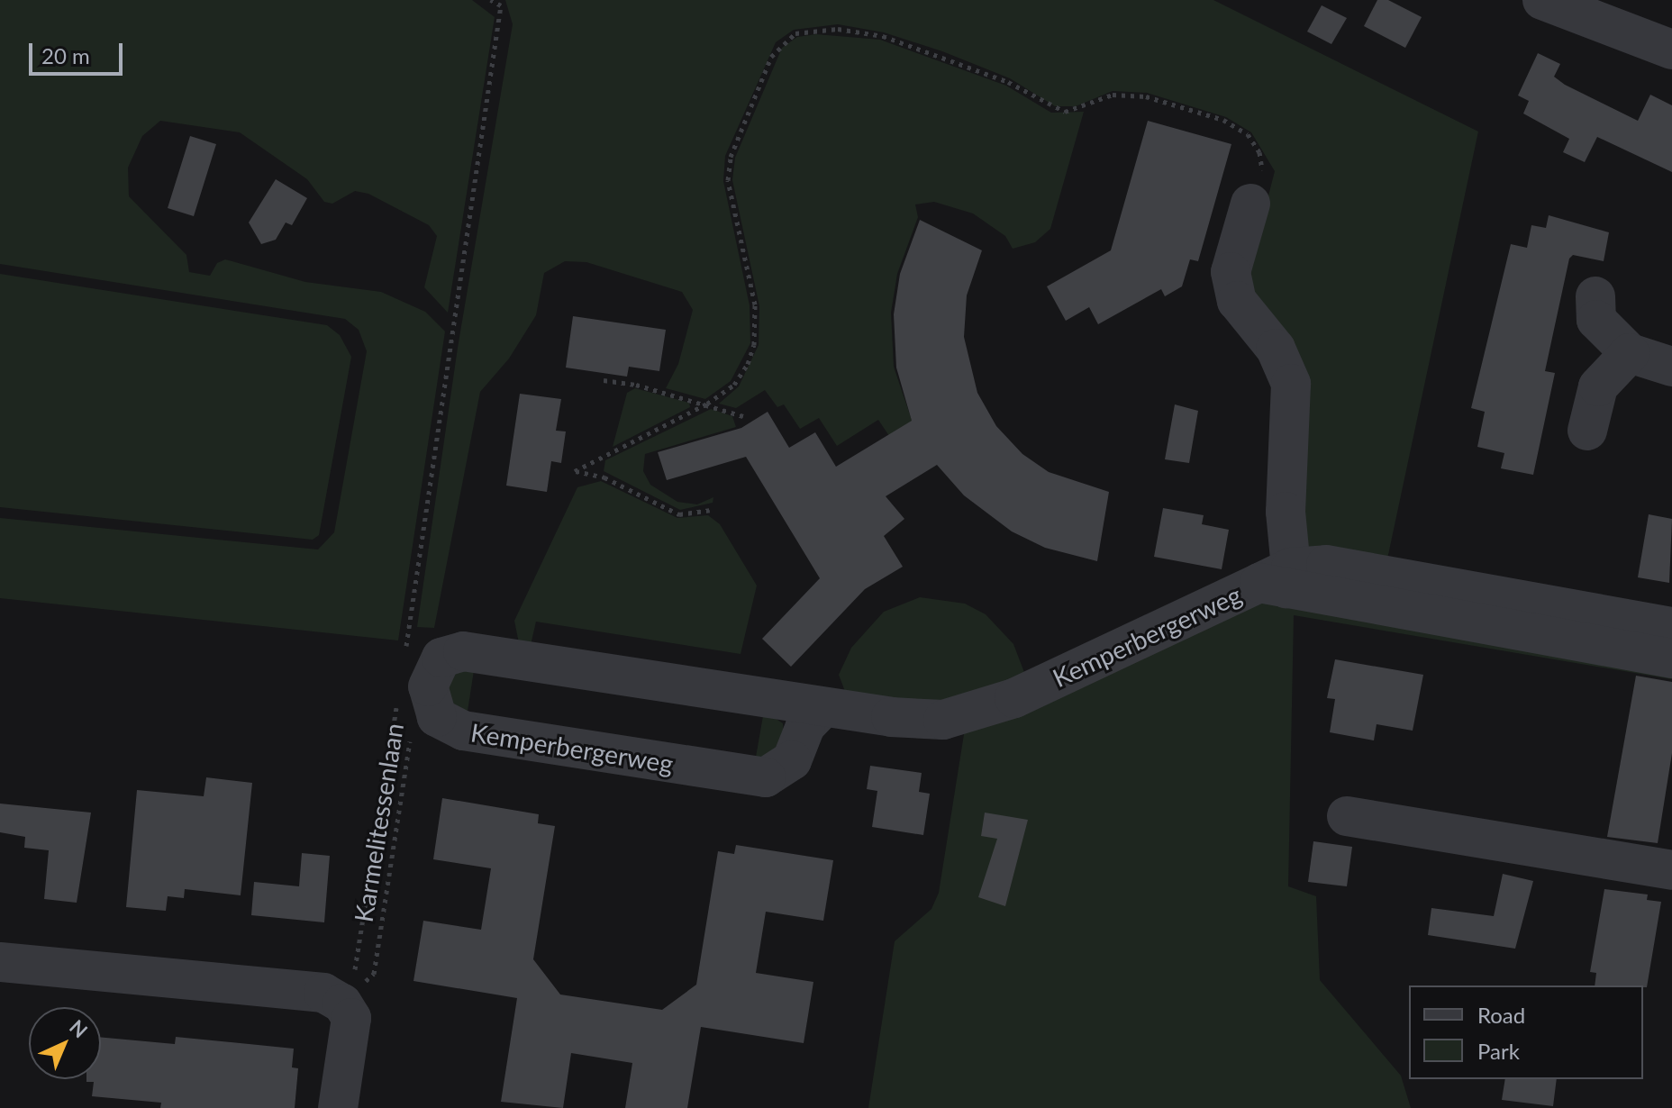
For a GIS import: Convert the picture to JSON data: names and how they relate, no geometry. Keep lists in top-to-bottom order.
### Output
{
  "streets": {
    "street": ["Kemperbergerweg"],
    "path": ["Karmelitessenlaan"]
  },
  "crossings": [
    ["Kemperbergerweg", "Karmelitessenlaan"]
  ],
  "legend": ["Road", "Park"],
  "scale_bar": "20 m",
  "north": "top right"
}
